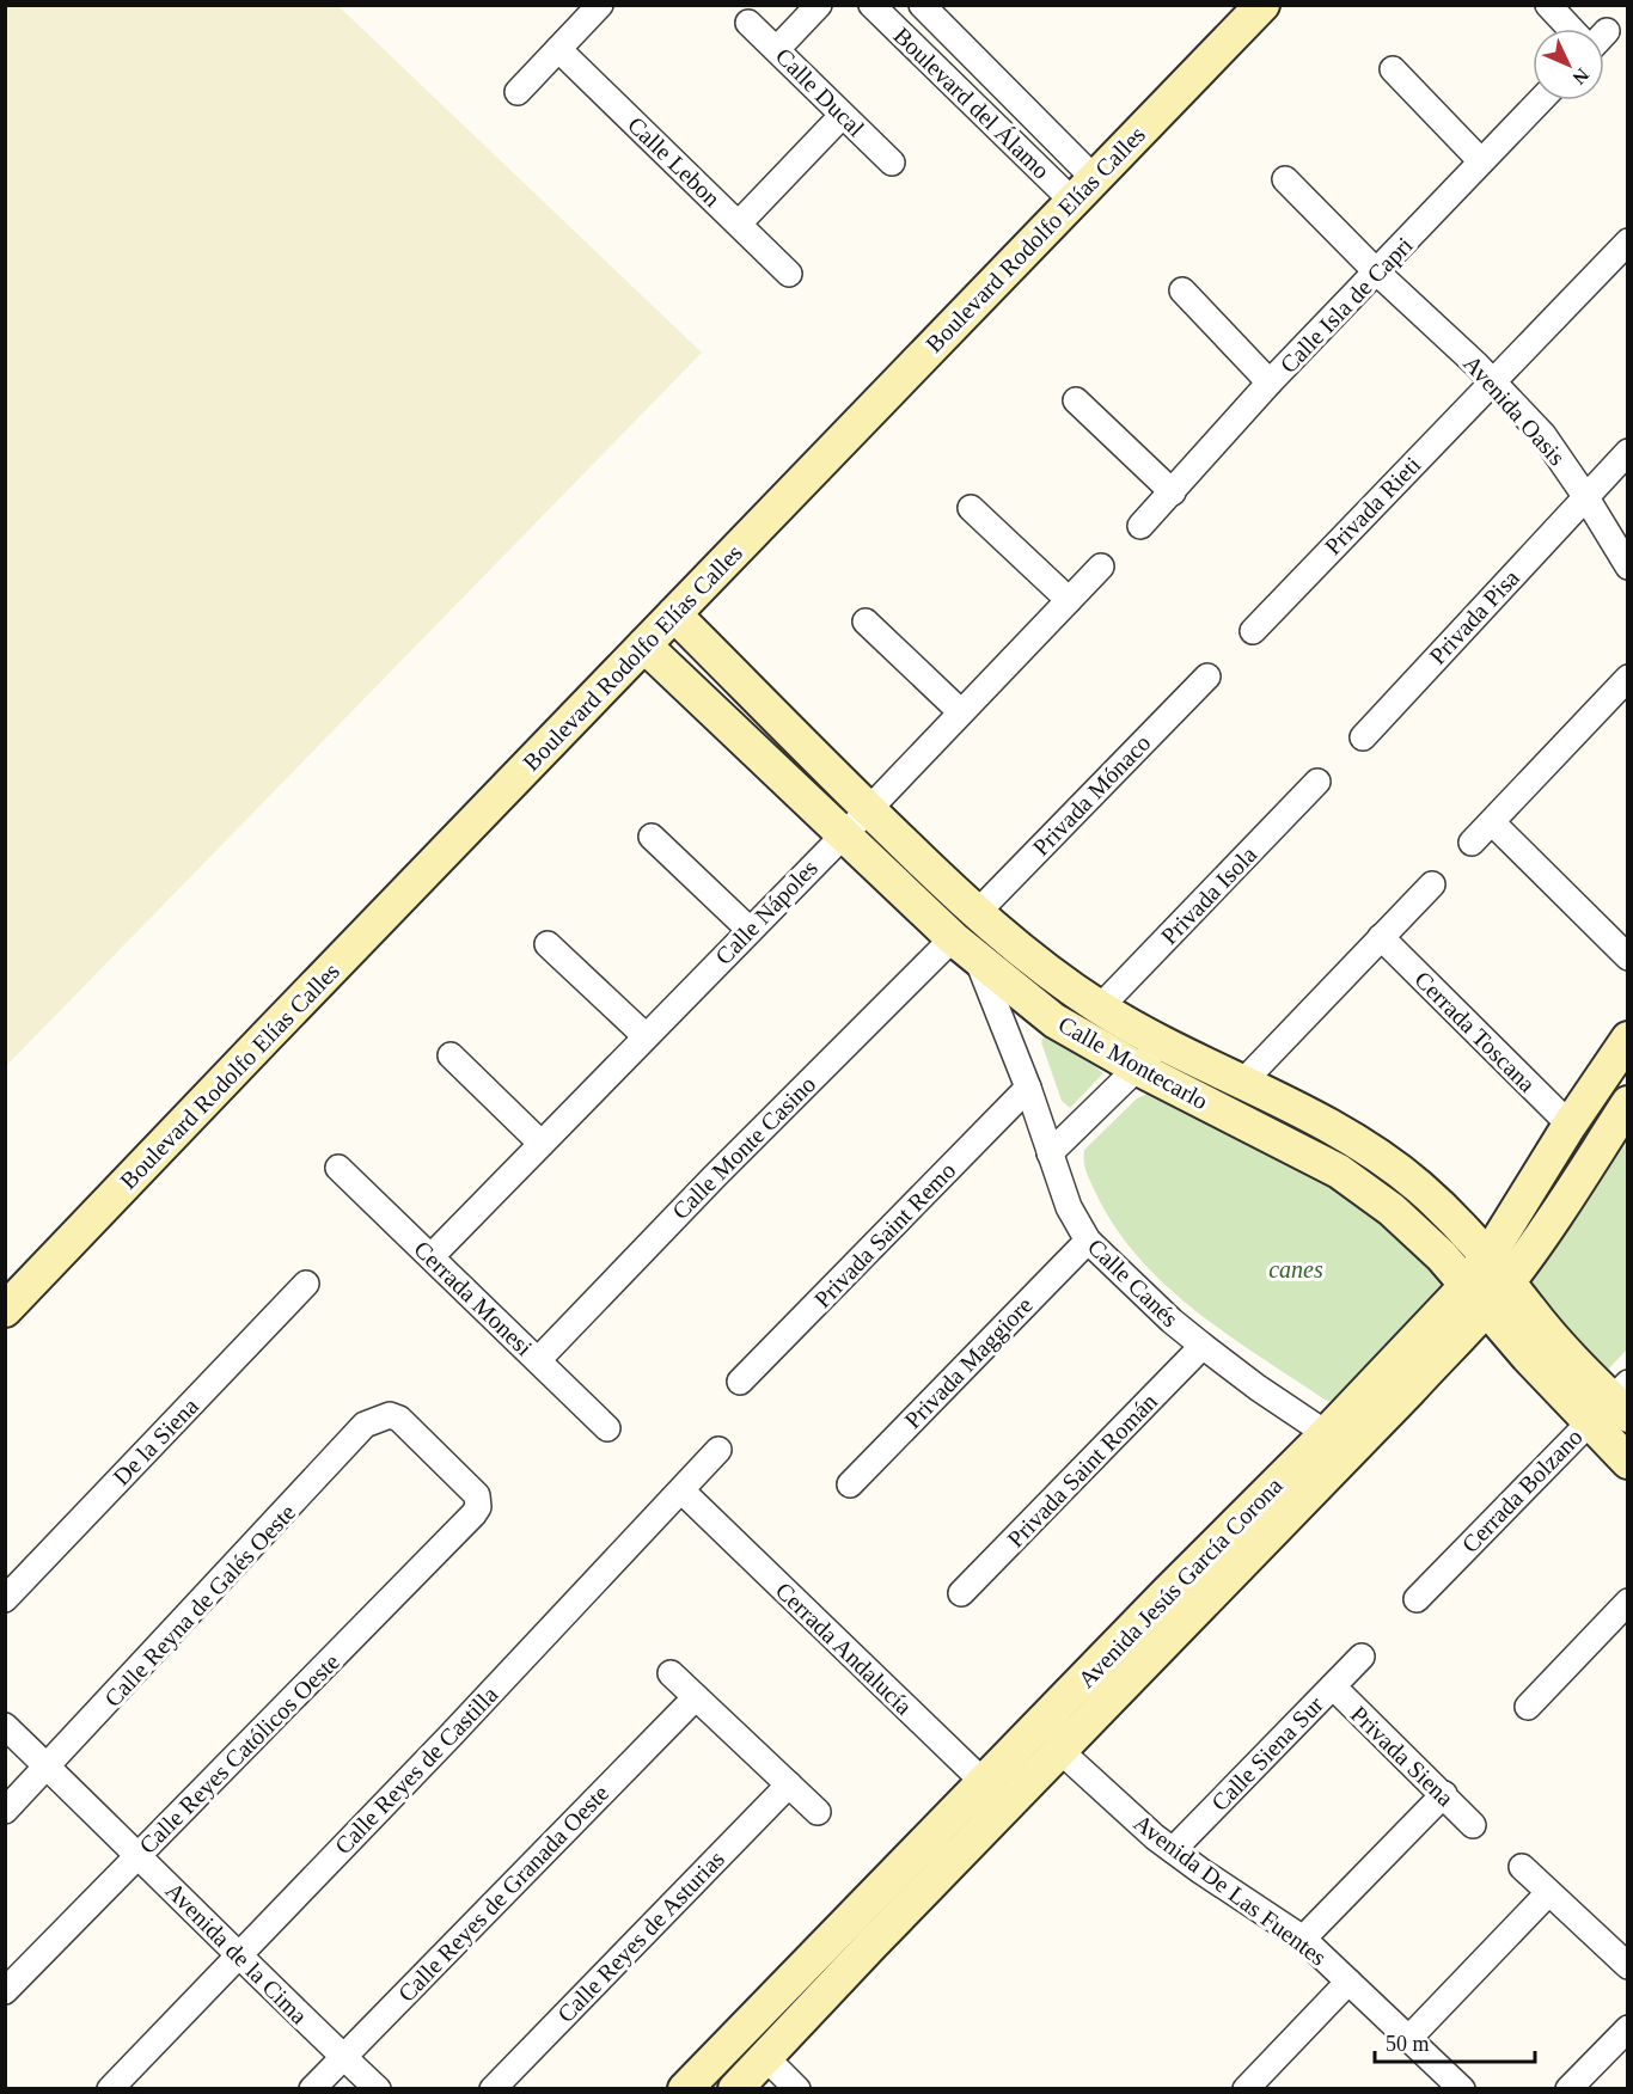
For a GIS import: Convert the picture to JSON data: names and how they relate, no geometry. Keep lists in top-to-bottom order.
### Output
{
  "streets": {
    "street": [
      "Calle Ducal",
      "Boulevard del Álamo",
      "Calle Lebon",
      "Boulevard Rodolfo Elías Calles",
      "Calle Isla de Capri",
      "Avenida Oasis",
      "Privada Rieti",
      "Privada Pisa",
      "Privada Mónaco",
      "Privada Isola",
      "Calle Nápoles",
      "Cerrada Toscana",
      "Calle Montecarlo",
      "Calle Monte Casino",
      "Privada Saint Remo",
      "Calle Canés",
      "Cerrada Monesi",
      "Privada Maggiore",
      "De la Siena",
      "Privada Saint Román",
      "Cerrada Bolzano",
      "Avenida Jesús García Corona",
      "Calle Reyna de Galés Oeste",
      "Cerrada Andalucía",
      "Calle Reyes Católicos Oeste",
      "Calle Siena Sur",
      "Privada Siena",
      "Calle Reyes de Castilla",
      "Avenida De Las Fuentes",
      "Calle Reyes de Granada Oeste",
      "Calle Reyes de Asturias",
      "Avenida de la Cima"
    ]
  },
  "crossings": [
    ["Boulevard del Álamo", "Boulevard Rodolfo Elías Calles"],
    ["Boulevard Rodolfo Elías Calles", "Calle Montecarlo"],
    ["Calle Isla de Capri", "Avenida Oasis"],
    ["Avenida Oasis", "Privada Rieti"],
    ["Avenida Oasis", "Privada Pisa"],
    ["Privada Mónaco", "Calle Montecarlo"],
    ["Privada Isola", "Calle Montecarlo"],
    ["Calle Nápoles", "Calle Montecarlo"],
    ["Calle Nápoles", "Cerrada Monesi"],
    ["Cerrada Toscana", "Avenida Jesús García Corona"],
    ["Calle Montecarlo", "Calle Monte Casino"],
    ["Calle Montecarlo", "Calle Canés"],
    ["Calle Montecarlo", "Cerrada Bolzano"],
    ["Calle Montecarlo", "Avenida Jesús García Corona"],
    ["Calle Monte Casino", "Cerrada Monesi"],
    ["Privada Saint Remo", "Calle Canés"],
    ["Calle Canés", "Privada Maggiore"],
    ["Calle Canés", "Privada Saint Román"],
    ["Calle Canés", "Avenida Jesús García Corona"],
    ["Avenida Jesús García Corona", "Cerrada Andalucía"],
    ["Avenida Jesús García Corona", "Avenida De Las Fuentes"],
    ["Calle Reyna de Galés Oeste", "Calle Reyes Católicos Oeste"],
    ["Calle Reyna de Galés Oeste", "Avenida de la Cima"],
    ["Cerrada Andalucía", "Calle Reyes de Castilla"],
    ["Calle Reyes Católicos Oeste", "Avenida de la Cima"],
    ["Calle Siena Sur", "Privada Siena"],
    ["Calle Siena Sur", "Avenida De Las Fuentes"],
    ["Calle Reyes de Castilla", "Avenida de la Cima"],
    ["Calle Reyes de Granada Oeste", "Avenida de la Cima"]
  ],
  "parks": ["canes"],
  "scale_bar": "50 m",
  "north": "bottom right"
}
